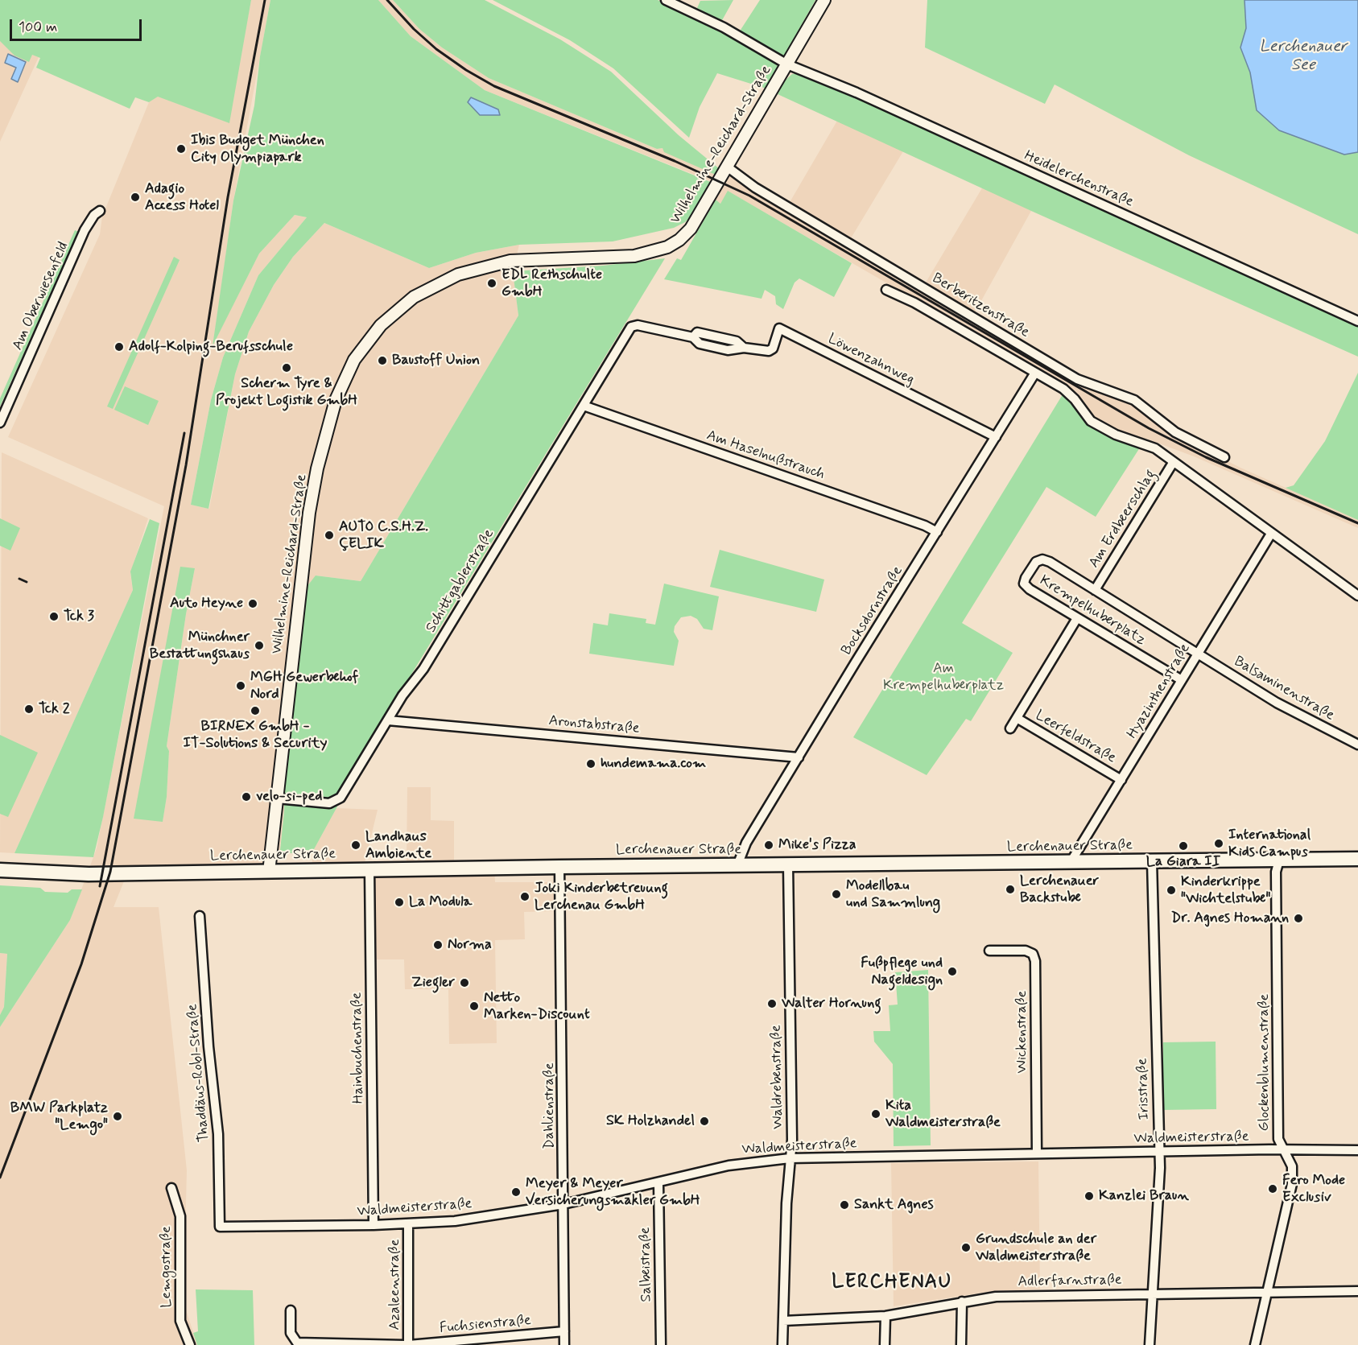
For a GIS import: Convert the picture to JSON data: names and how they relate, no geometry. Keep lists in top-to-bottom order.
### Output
{
  "streets": {
    "main road": ["Lerchenauer Straße"],
    "street": [
      "Wilhelmine-Reichard-Straße",
      "Heidelerchenstraße",
      "Am Oberwiesenfeld",
      "Berberitzenstraße",
      "Löwenzahnweg",
      "Am Haselnußstrauch",
      "Am Erdbeerschlag",
      "Schittgablerstraße",
      "Bocksdornstraße",
      "Krempelhuberplatz",
      "Balsaminenstraße",
      "Hyazinthenstraße",
      "Aronstabstraße",
      "Leerfeldstraße",
      "Wickenstraße",
      "Hainbuchenstraße",
      "Glockenblumenstraße",
      "Thaddäus-Robl-Straße",
      "Waldrebenstraße",
      "Irisstraße",
      "Dahlienstraße",
      "Waldmeisterstraße",
      "Salbeistraße",
      "Lemgostraße",
      "Adlerfarnstraße",
      "Azaleenstraße",
      "Fuchsienstraße"
    ]
  },
  "crossings": [
    ["Wilhelmine-Reichard-Straße", "Heidelerchenstraße"],
    ["Wilhelmine-Reichard-Straße", "Berberitzenstraße"],
    ["Wilhelmine-Reichard-Straße", "Schittgablerstraße"],
    ["Wilhelmine-Reichard-Straße", "Lerchenauer Straße"],
    ["Berberitzenstraße", "Am Erdbeerschlag"],
    ["Berberitzenstraße", "Bocksdornstraße"],
    ["Berberitzenstraße", "Hyazinthenstraße"],
    ["Löwenzahnweg", "Schittgablerstraße"],
    ["Löwenzahnweg", "Bocksdornstraße"],
    ["Am Haselnußstrauch", "Schittgablerstraße"],
    ["Am Haselnußstrauch", "Bocksdornstraße"],
    ["Am Erdbeerschlag", "Krempelhuberplatz"],
    ["Schittgablerstraße", "Aronstabstraße"],
    ["Bocksdornstraße", "Aronstabstraße"],
    ["Bocksdornstraße", "Lerchenauer Straße"],
    ["Krempelhuberplatz", "Balsaminenstraße"],
    ["Krempelhuberplatz", "Hyazinthenstraße"],
    ["Balsaminenstraße", "Hyazinthenstraße"],
    ["Hyazinthenstraße", "Leerfeldstraße"],
    ["Hyazinthenstraße", "Lerchenauer Straße"],
    ["Lerchenauer Straße", "Hainbuchenstraße"],
    ["Lerchenauer Straße", "Glockenblumenstraße"],
    ["Lerchenauer Straße", "Waldrebenstraße"],
    ["Lerchenauer Straße", "Irisstraße"],
    ["Lerchenauer Straße", "Dahlienstraße"],
    ["Wickenstraße", "Waldmeisterstraße"],
    ["Hainbuchenstraße", "Waldmeisterstraße"],
    ["Glockenblumenstraße", "Waldmeisterstraße"],
    ["Glockenblumenstraße", "Adlerfarnstraße"],
    ["Thaddäus-Robl-Straße", "Waldmeisterstraße"],
    ["Waldrebenstraße", "Waldmeisterstraße"],
    ["Waldrebenstraße", "Adlerfarnstraße"],
    ["Irisstraße", "Waldmeisterstraße"],
    ["Irisstraße", "Adlerfarnstraße"],
    ["Dahlienstraße", "Waldmeisterstraße"],
    ["Dahlienstraße", "Fuchsienstraße"],
    ["Waldmeisterstraße", "Salbeistraße"],
    ["Waldmeisterstraße", "Azaleenstraße"],
    ["Azaleenstraße", "Fuchsienstraße"]
  ],
  "districts": ["LERCHENAU"],
  "water": ["Lerchenauer See"],
  "parks": ["Am Krempelhuberplatz"],
  "places": [
    "Ibis Budget München City Olympiapark",
    "Adagio Access Hotel",
    "EDL Rethschulte GmbH",
    "Adolf-Kolping-Berufsschule",
    "Baustoff Union",
    "Scherm Tyre & Projekt Logistik GmbH",
    "AUTO C.S.H.Z. ÇELIK",
    "Auto Heyne",
    "Tck 3",
    "Münchner Bestattungshaus",
    "MGH Gewerbehof Nord",
    "Tck 2",
    "BIRNEX GmbH - IT-Solutions & Security",
    "hundemama.com",
    "velo-si-ped",
    "International Kids Campus",
    "Landhaus Ambiente",
    "Mike's Pizza",
    "La Giara II",
    "Lerchenauer Backstube",
    "Kinderkrippe \"Wichtelstube\"",
    "Modellbau und Sammlung",
    "Joki Kinderbetreuung Lerchenau GmbH",
    "La Modula",
    "Dr. Agnes Homann",
    "Norma",
    "Fußpflege und Nageldesign",
    "Ziegler",
    "Walter Hornung",
    "Netto Marken-Discount",
    "Kita Waldmeisterstraße",
    "BMW Parkplatz \"Lemgo\"",
    "SK Holzhandel",
    "Fero Mode Exclusiv",
    "Meyer & Meyer Versicherungsmakler GmbH",
    "Kanzlei Braun",
    "Sankt Agnes",
    "Grundschule an der Waldmeisterstraße"
  ],
  "scale_bar": "100 m"
}
